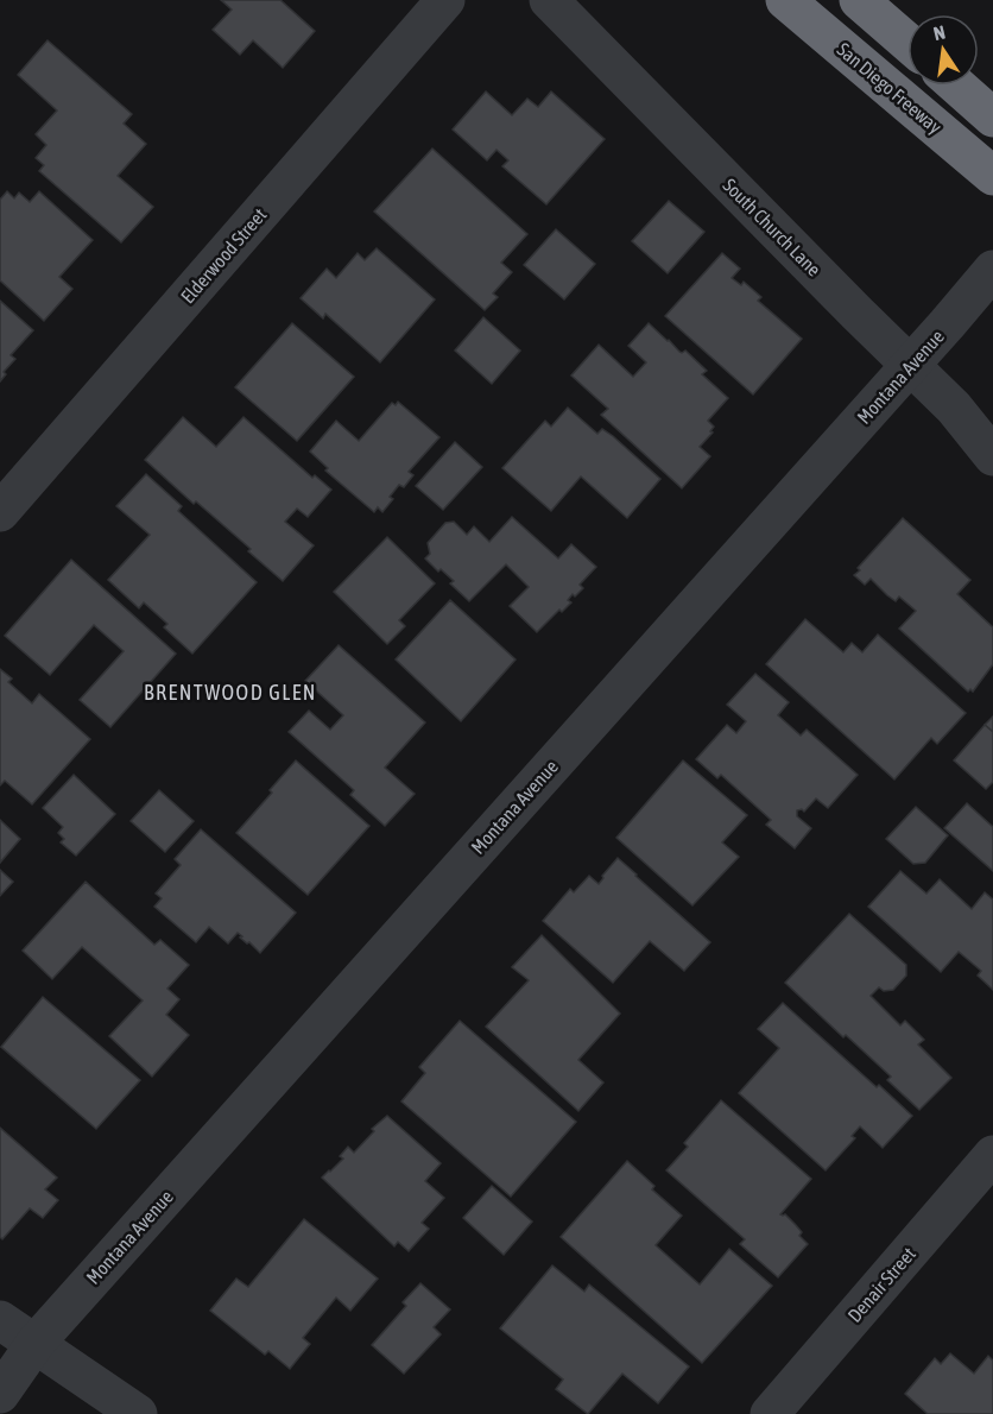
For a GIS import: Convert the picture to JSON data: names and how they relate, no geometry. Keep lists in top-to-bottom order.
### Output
{
  "streets": {
    "highway": ["San Diego Freeway"],
    "street": [
      "South Church Lane",
      "Elderwood Street",
      "Montana Avenue",
      "Denair Street"
    ]
  },
  "crossings": [
    ["South Church Lane", "Montana Avenue"]
  ],
  "districts": ["BRENTWOOD GLEN"],
  "north": "top"
}
